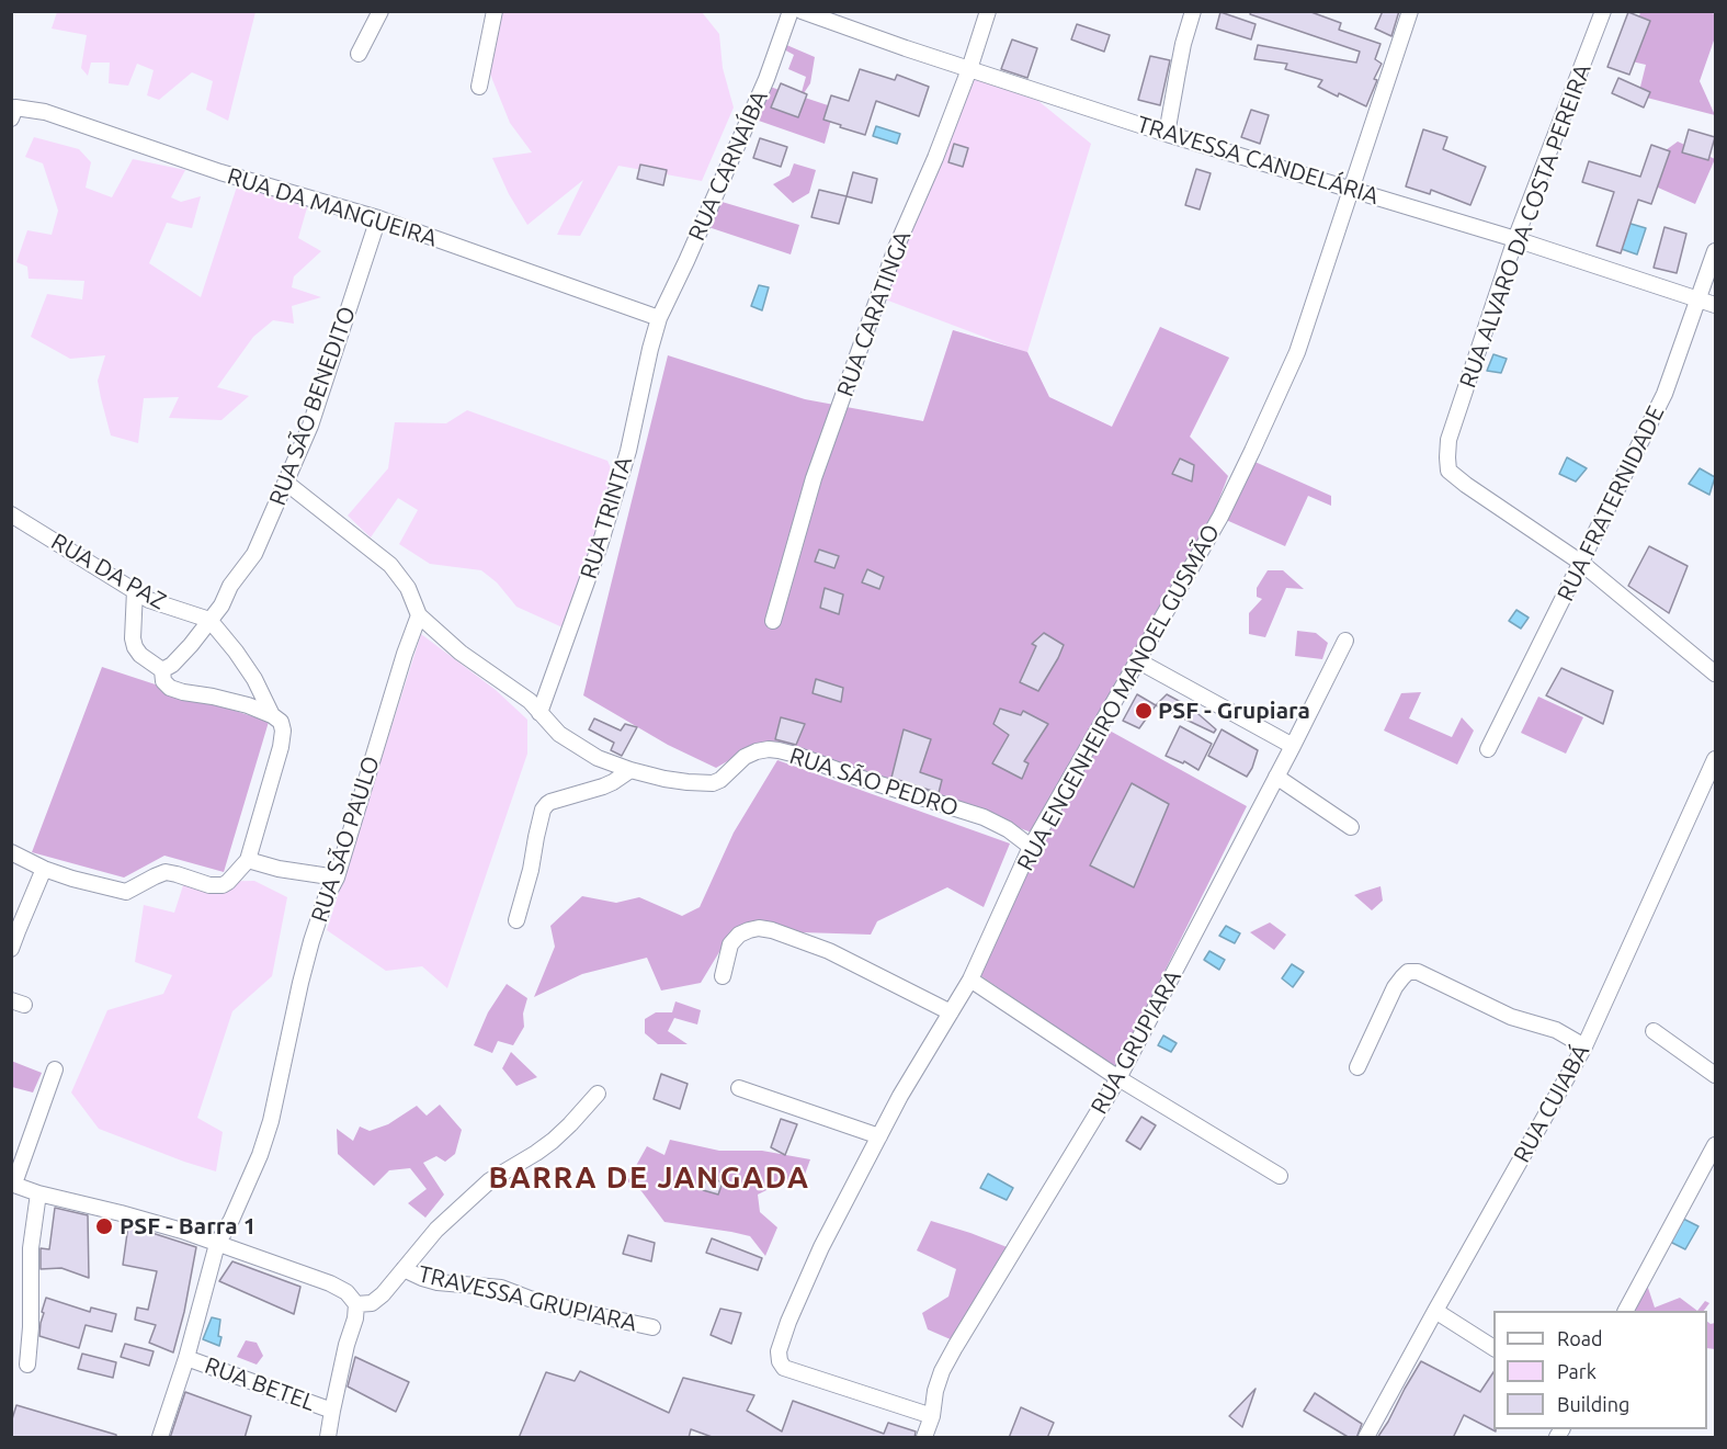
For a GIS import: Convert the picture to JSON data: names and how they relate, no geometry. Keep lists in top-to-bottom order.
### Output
{
  "streets": {
    "street": [
      "TRAVESSA CANDELÁRIA",
      "RUA CARNAÍBA",
      "RUA DA MANGUEIRA",
      "RUA ALVARO DA COSTA PEREIRA",
      "RUA CARATINGA",
      "RUA SÃO BENEDITO",
      "RUA FRATERNIDADE",
      "RUA TRINTA",
      "RUA DA PAZ",
      "RUA ENGENHEIRO MANOEL GUSMÃO",
      "RUA SÃO PEDRO",
      "RUA SÃO PAULO",
      "RUA GRUPIARA",
      "RUA CUIABÁ",
      "TRAVESSA GRUPIARA",
      "RUA BETEL"
    ]
  },
  "crossings": [
    ["TRAVESSA CANDELÁRIA", "RUA ALVARO DA COSTA PEREIRA"],
    ["TRAVESSA CANDELÁRIA", "RUA CARATINGA"],
    ["TRAVESSA CANDELÁRIA", "RUA FRATERNIDADE"],
    ["TRAVESSA CANDELÁRIA", "RUA ENGENHEIRO MANOEL GUSMÃO"],
    ["RUA CARNAÍBA", "RUA DA MANGUEIRA"],
    ["RUA CARNAÍBA", "RUA TRINTA"],
    ["RUA DA MANGUEIRA", "RUA SÃO BENEDITO"],
    ["RUA DA MANGUEIRA", "RUA TRINTA"],
    ["RUA ALVARO DA COSTA PEREIRA", "RUA FRATERNIDADE"],
    ["RUA SÃO BENEDITO", "RUA DA PAZ"],
    ["RUA TRINTA", "RUA SÃO PEDRO"],
    ["RUA ENGENHEIRO MANOEL GUSMÃO", "RUA SÃO PEDRO"],
    ["RUA ENGENHEIRO MANOEL GUSMÃO", "RUA GRUPIARA"],
    ["RUA SÃO PEDRO", "RUA SÃO PAULO"],
    ["RUA SÃO PAULO", "RUA BETEL"]
  ],
  "districts": ["BARRA DE JANGADA"],
  "places": ["PSF - Grupiara", "PSF - Barra 1"],
  "legend": ["Road", "Park", "Building"]
}
